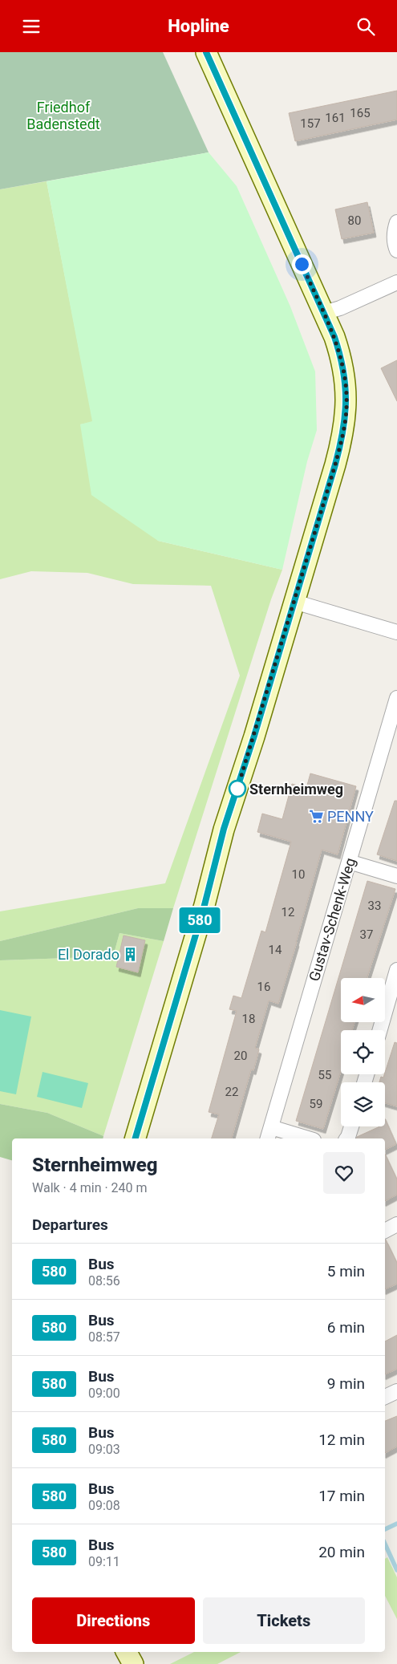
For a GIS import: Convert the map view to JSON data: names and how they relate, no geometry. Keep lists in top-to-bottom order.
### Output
{
  "streets": {
    "street": ["Gustav-Schenk-Weg"]
  },
  "parks": ["Friedhof Badenstedt"],
  "places": {
    "other": ["Sternheimweg"],
    "supermarket": ["PENNY"],
    "building": ["El Dorado"]
  },
  "lines": ["bus line 580"],
  "house_numbers": [
    "165",
    "161",
    "157",
    "80",
    "10",
    "33",
    "12",
    "37",
    "14",
    "16",
    "18",
    "20",
    "55",
    "22",
    "59"
  ],
  "north": "left",
  "page": {
    "header": "Hopline",
    "on_map": "580",
    "heading": [
      ["Sternheimweg", "Walk · 4 min · 240 m"],
      "Departures"
    ],
    "list": [
      {
        "mark": "580",
        "name": "Bus",
        "note": "08:56",
        "value": "5 min"
      },
      {
        "mark": "580",
        "name": "Bus",
        "note": "08:57",
        "value": "6 min"
      },
      {
        "mark": "580",
        "name": "Bus",
        "note": "09:00",
        "value": "9 min"
      },
      {
        "mark": "580",
        "name": "Bus",
        "note": "09:03",
        "value": "12 min"
      },
      {
        "mark": "580",
        "name": "Bus",
        "note": "09:08",
        "value": "17 min"
      },
      {
        "mark": "580",
        "name": "Bus",
        "note": "09:11",
        "value": "20 min"
      }
    ],
    "buttons": ["Directions", "Tickets"]
  }
}
